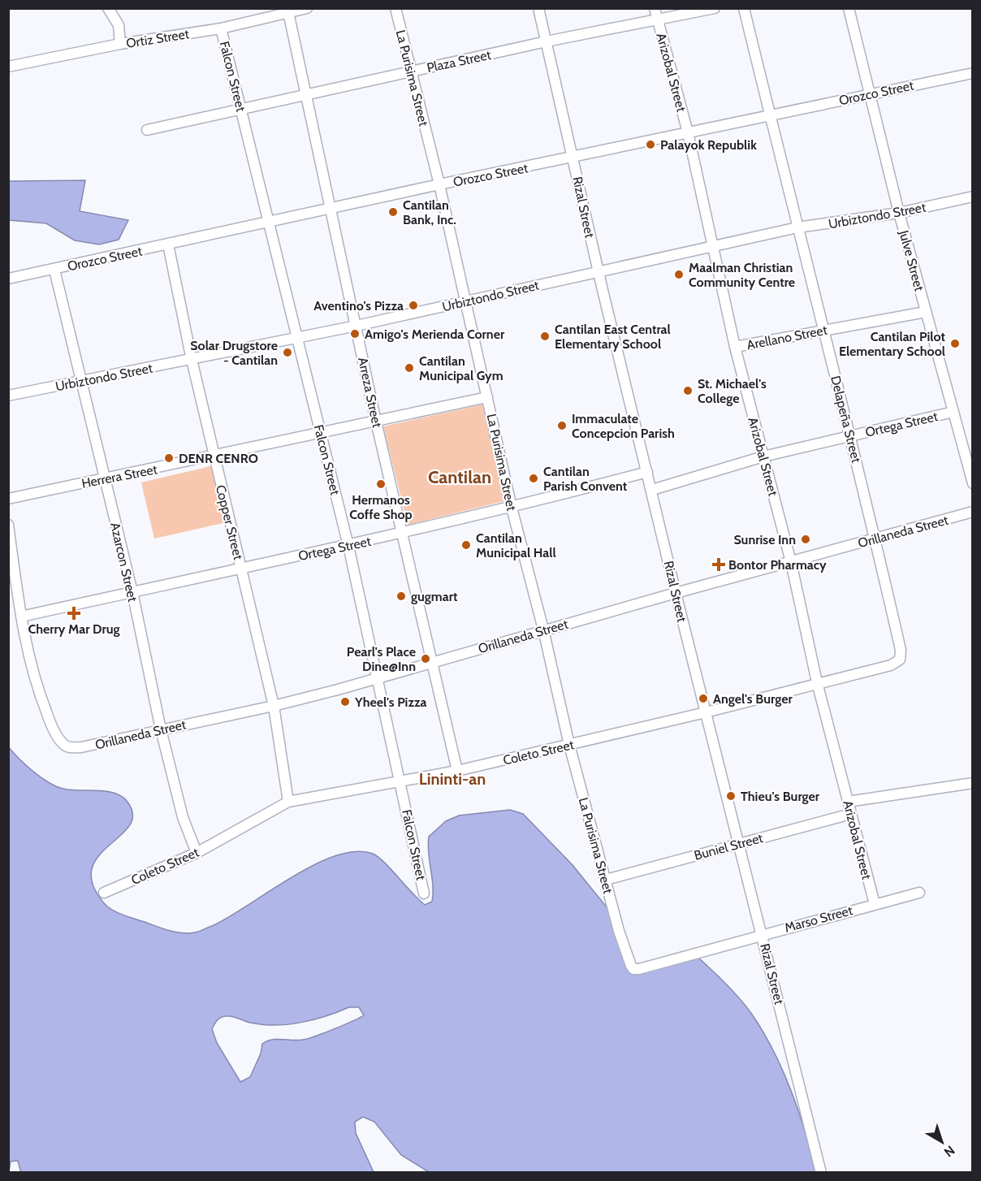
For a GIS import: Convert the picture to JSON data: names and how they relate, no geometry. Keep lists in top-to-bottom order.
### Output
{
  "streets": {
    "street": [
      "Ortiz Street",
      "Plaza Street",
      "Arizobal Street",
      "Falcon Street",
      "La Purisima Street",
      "Orozco Street",
      "Rizal Street",
      "Urbiztondo Street",
      "Julve Street",
      "Arellano Street",
      "Arreza Street",
      "Delapeña Street",
      "Ortega Street",
      "Herrera Street",
      "Copper Street",
      "Orillaneda Street",
      "Azarcon Street",
      "Coleto Street",
      "Buniel Street",
      "Marso Street"
    ]
  },
  "crossings": [
    ["Ortiz Street", "Falcon Street"],
    ["Ortiz Street", "Arreza Street"],
    ["Plaza Street", "Arizobal Street"],
    ["Plaza Street", "Falcon Street"],
    ["Plaza Street", "La Purisima Street"],
    ["Plaza Street", "Rizal Street"],
    ["Plaza Street", "Arreza Street"],
    ["Arizobal Street", "Orozco Street"],
    ["Arizobal Street", "Urbiztondo Street"],
    ["Arizobal Street", "Arellano Street"],
    ["Arizobal Street", "Ortega Street"],
    ["Arizobal Street", "Orillaneda Street"],
    ["Arizobal Street", "Coleto Street"],
    ["Arizobal Street", "Buniel Street"],
    ["Arizobal Street", "Marso Street"],
    ["Falcon Street", "Orozco Street"],
    ["Falcon Street", "Urbiztondo Street"],
    ["Falcon Street", "Ortega Street"],
    ["Falcon Street", "Herrera Street"],
    ["Falcon Street", "Orillaneda Street"],
    ["Falcon Street", "Coleto Street"],
    ["La Purisima Street", "Orozco Street"],
    ["La Purisima Street", "Urbiztondo Street"],
    ["La Purisima Street", "Ortega Street"],
    ["La Purisima Street", "Herrera Street"],
    ["La Purisima Street", "Orillaneda Street"],
    ["La Purisima Street", "Coleto Street"],
    ["La Purisima Street", "Buniel Street"],
    ["La Purisima Street", "Marso Street"],
    ["Orozco Street", "Rizal Street"],
    ["Orozco Street", "Julve Street"],
    ["Orozco Street", "Arreza Street"],
    ["Orozco Street", "Delapeña Street"],
    ["Orozco Street", "Copper Street"],
    ["Orozco Street", "Azarcon Street"],
    ["Rizal Street", "Urbiztondo Street"],
    ["Rizal Street", "Ortega Street"],
    ["Rizal Street", "Orillaneda Street"],
    ["Rizal Street", "Coleto Street"],
    ["Rizal Street", "Buniel Street"],
    ["Rizal Street", "Marso Street"],
    ["Urbiztondo Street", "Julve Street"],
    ["Urbiztondo Street", "Arreza Street"],
    ["Urbiztondo Street", "Delapeña Street"],
    ["Urbiztondo Street", "Copper Street"],
    ["Urbiztondo Street", "Azarcon Street"],
    ["Julve Street", "Arellano Street"],
    ["Julve Street", "Ortega Street"],
    ["Arellano Street", "Delapeña Street"],
    ["Arreza Street", "Ortega Street"],
    ["Arreza Street", "Herrera Street"],
    ["Arreza Street", "Orillaneda Street"],
    ["Arreza Street", "Coleto Street"],
    ["Delapeña Street", "Ortega Street"],
    ["Delapeña Street", "Orillaneda Street"],
    ["Delapeña Street", "Coleto Street"],
    ["Ortega Street", "Copper Street"],
    ["Ortega Street", "Orillaneda Street"],
    ["Ortega Street", "Azarcon Street"],
    ["Herrera Street", "Copper Street"],
    ["Herrera Street", "Azarcon Street"],
    ["Copper Street", "Orillaneda Street"],
    ["Copper Street", "Coleto Street"],
    ["Orillaneda Street", "Azarcon Street"],
    ["Azarcon Street", "Coleto Street"]
  ],
  "districts": ["Cantilan", "Lininti-an"],
  "places": {
    "other": [
      "Palayok Republik",
      "Cantilan Bank, Inc.",
      "Maalman Christian Community Centre",
      "Aventino's Pizza",
      "Amigo's Merienda Corner",
      "Cantilan East Central Elementary School",
      "Cantilan Pilot Elementary School",
      "Solar Drugstore - Cantilan",
      "Cantilan Municipal Gym",
      "St. Michael's College",
      "Immaculate Concepcion Parish",
      "DENR CENRO",
      "Cantilan Parish Convent",
      "Hermanos Coffe Shop",
      "Sunrise Inn",
      "Cantilan Municipal Hall",
      "gugmart",
      "Pearl's Place Dine@Inn",
      "Angel's Burger",
      "Yheel's Pizza",
      "Thieu's Burger"
    ],
    "health": ["Bontor Pharmacy", "Cherry Mar Drug"]
  },
  "north": "bottom right"
}
